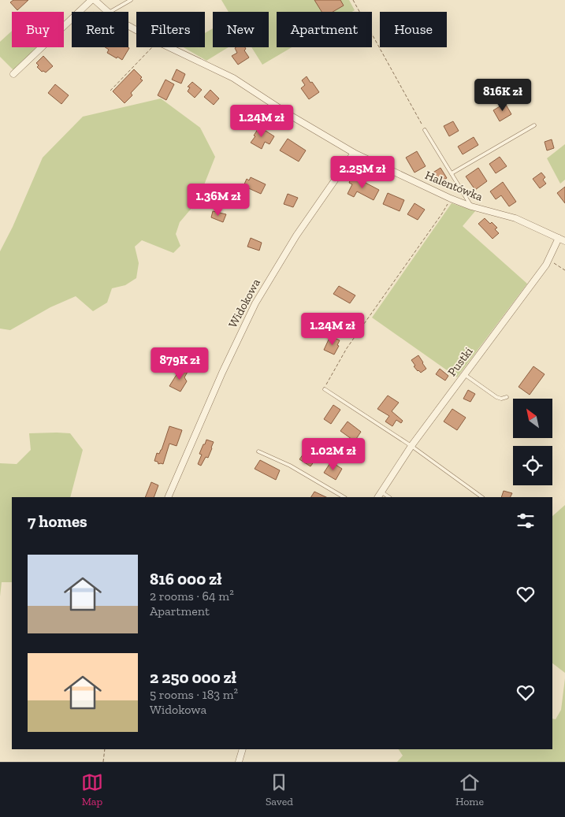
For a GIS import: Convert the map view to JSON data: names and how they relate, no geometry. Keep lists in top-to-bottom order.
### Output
{
  "streets": {
    "street": ["Halentówka", "Widokowa", "Pustki"]
  },
  "crossings": [
    ["Halentówka", "Widokowa"],
    ["Halentówka", "Pustki"]
  ],
  "north": "top left",
  "page": {
    "chip": [
      "Buy",
      "Rent",
      "Filters",
      "New",
      "Apartment",
      "House"
    ],
    "price": [
      "816K zł",
      "1.24M zł",
      "2.25M zł",
      "1.36M zł",
      "1.24M zł",
      "879K zł",
      "1.02M zł"
    ],
    "heading": "7 homes",
    "list": [
      {
        "name": "816 000 zł",
        "note": "2 rooms · 64 m² · Apartment"
      },
      {
        "name": "2 250 000 zł",
        "note": "5 rooms · 183 m² · Widokowa"
      }
    ],
    "tabs": ["Map", "Saved", "Home"]
  }
}
